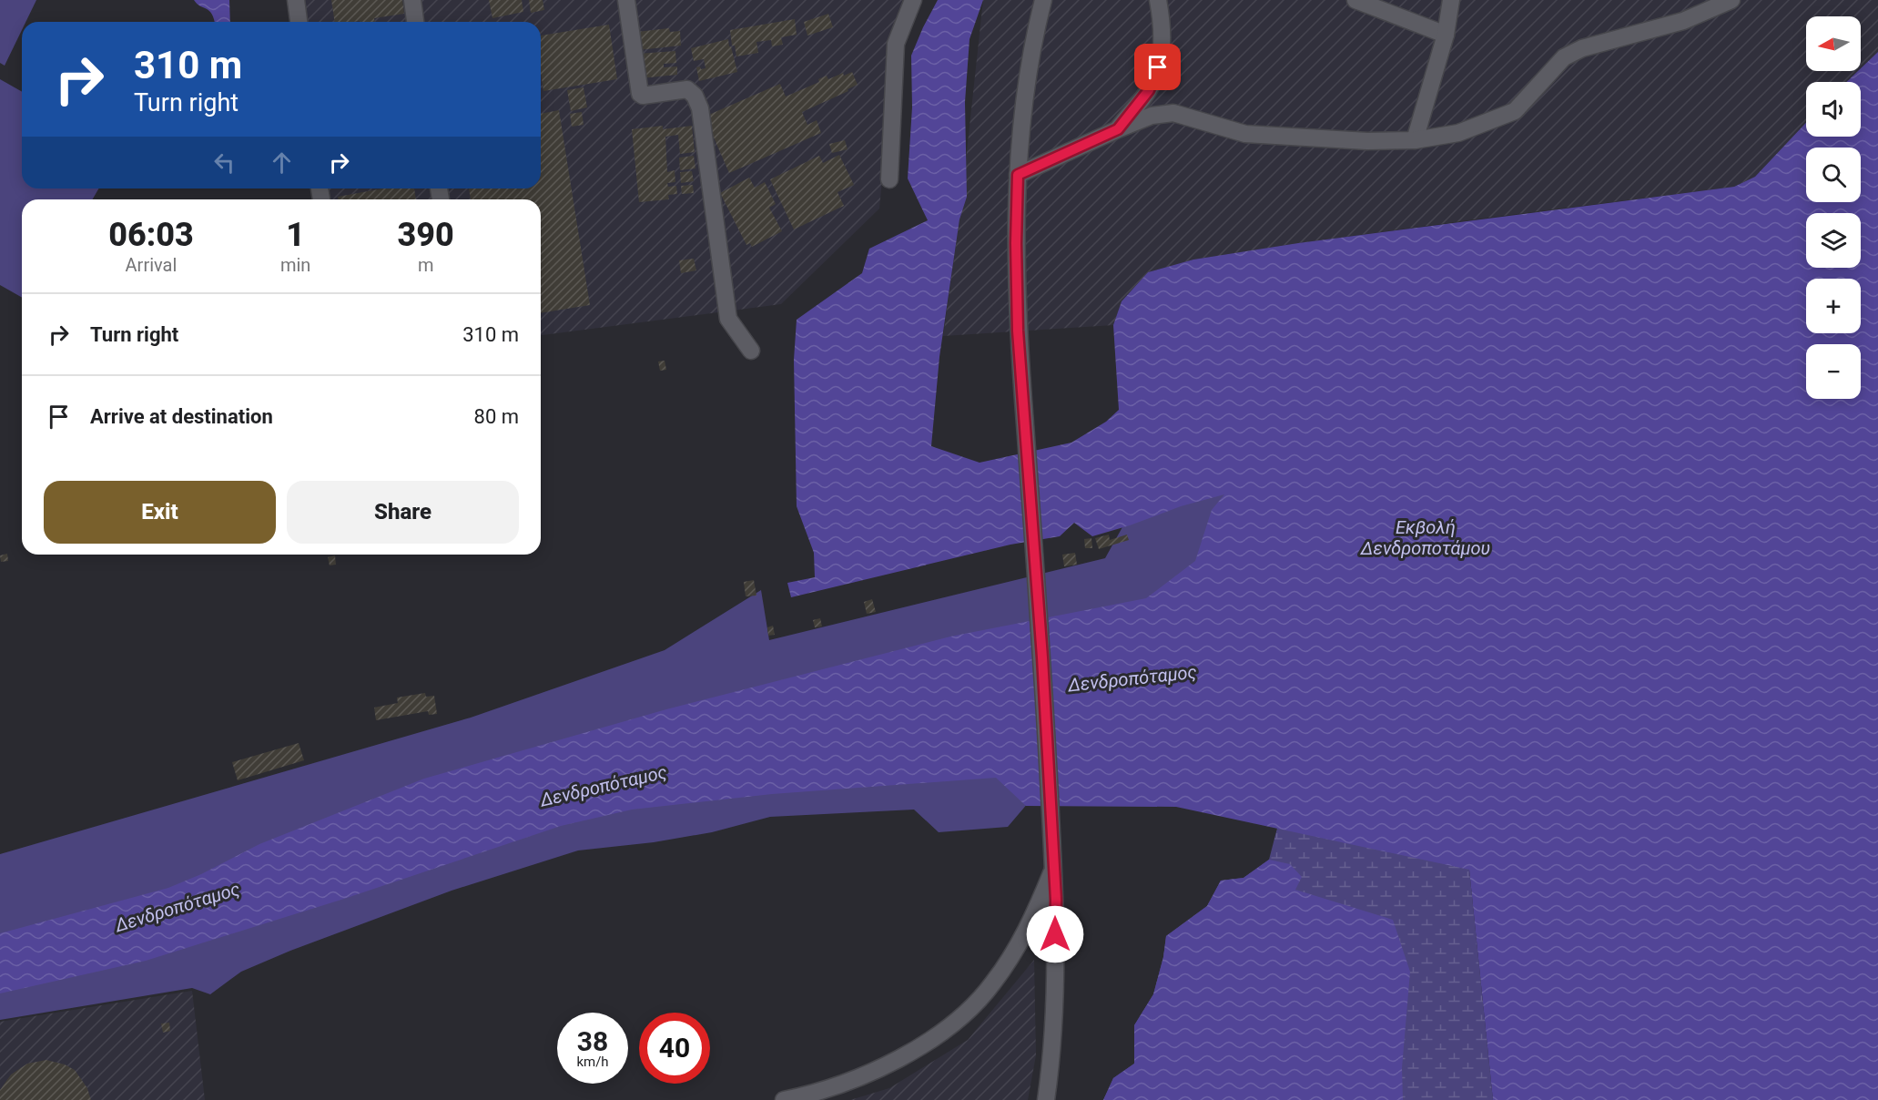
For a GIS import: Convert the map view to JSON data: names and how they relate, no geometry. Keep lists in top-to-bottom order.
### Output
{
  "water": ["Εκβολή Δενδροποτάμου", "Δενδροπόταμος"],
  "north": "left",
  "page": {
    "map_buttons": ["+", "−"],
    "turn": ["310 m", "Turn right"],
    "eta": [
      "06:03",
      "Arrival",
      "1",
      "min",
      "390",
      "m"
    ],
    "list": [
      {
        "name": "Turn right",
        "value": "310 m"
      },
      {
        "name": "Arrive at destination",
        "value": "80 m"
      }
    ],
    "buttons": ["Exit", "Share"],
    "speed": "38 km/h",
    "limit": "40"
  }
}
